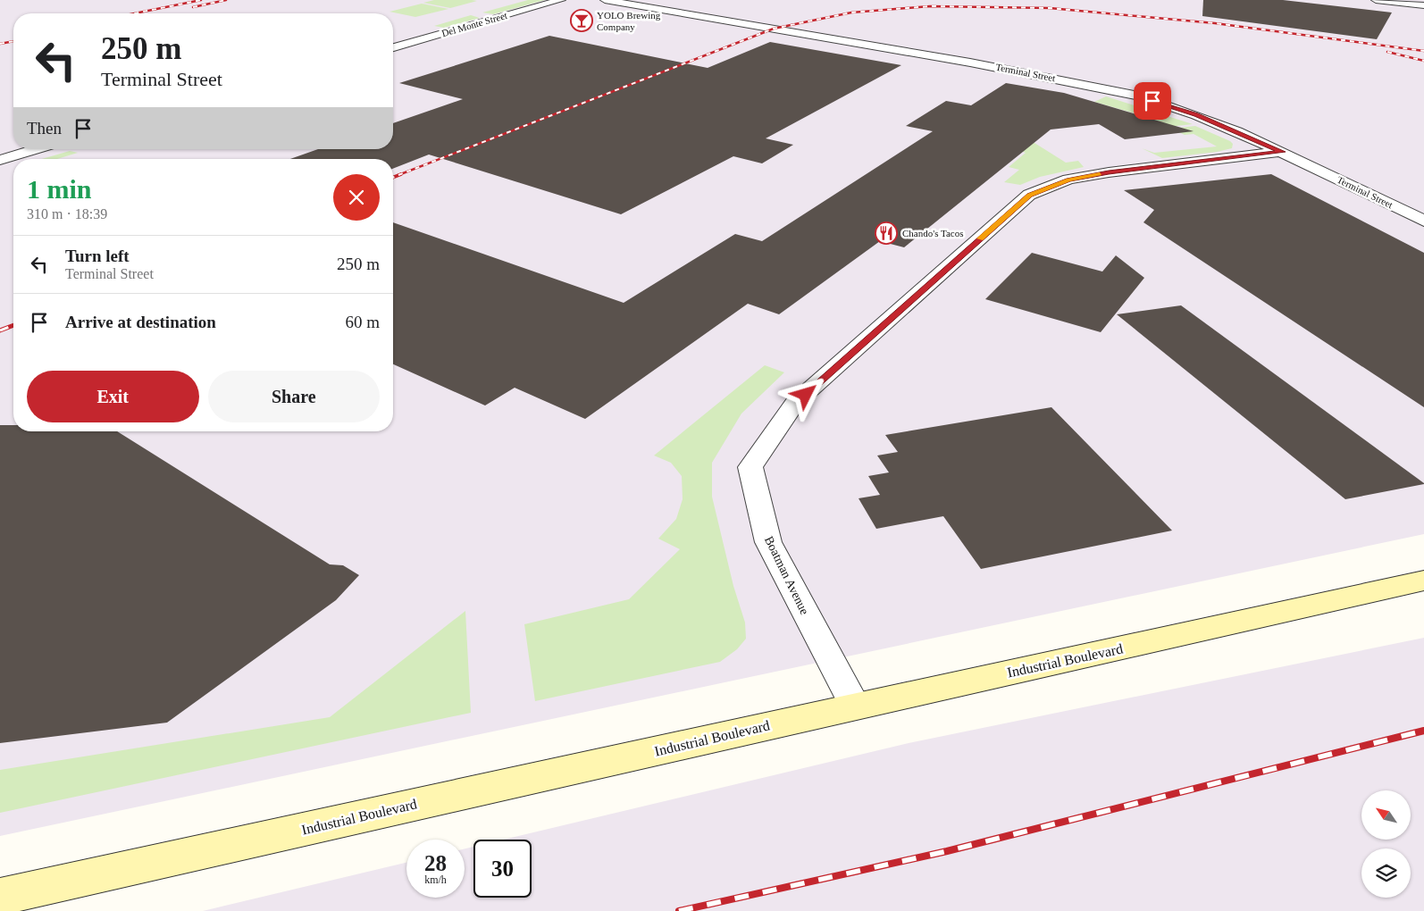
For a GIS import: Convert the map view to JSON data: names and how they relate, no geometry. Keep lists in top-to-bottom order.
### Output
{
  "streets": {
    "main road": ["Industrial Boulevard"],
    "street": ["Del Monte Street", "Terminal Street", "Boatman Avenue"]
  },
  "crossings": [
    ["Terminal Street", "Boatman Avenue"],
    ["Boatman Avenue", "Industrial Boulevard"]
  ],
  "places": {
    "bar": ["YOLO Brewing Company"],
    "restaurant": ["Chando's Tacos"]
  },
  "north": "top left",
  "page": {
    "turn": ["250 m", "Terminal Street"],
    "then": "Then",
    "heading": ["1 min", "310 m · 18:39"],
    "list": [
      {
        "name": "Turn left",
        "note": "Terminal Street",
        "value": "250 m"
      },
      {
        "name": "Arrive at destination",
        "value": "60 m"
      }
    ],
    "buttons": ["Exit", "Share"],
    "speed": "28 km/h",
    "limit": "30"
  }
}
